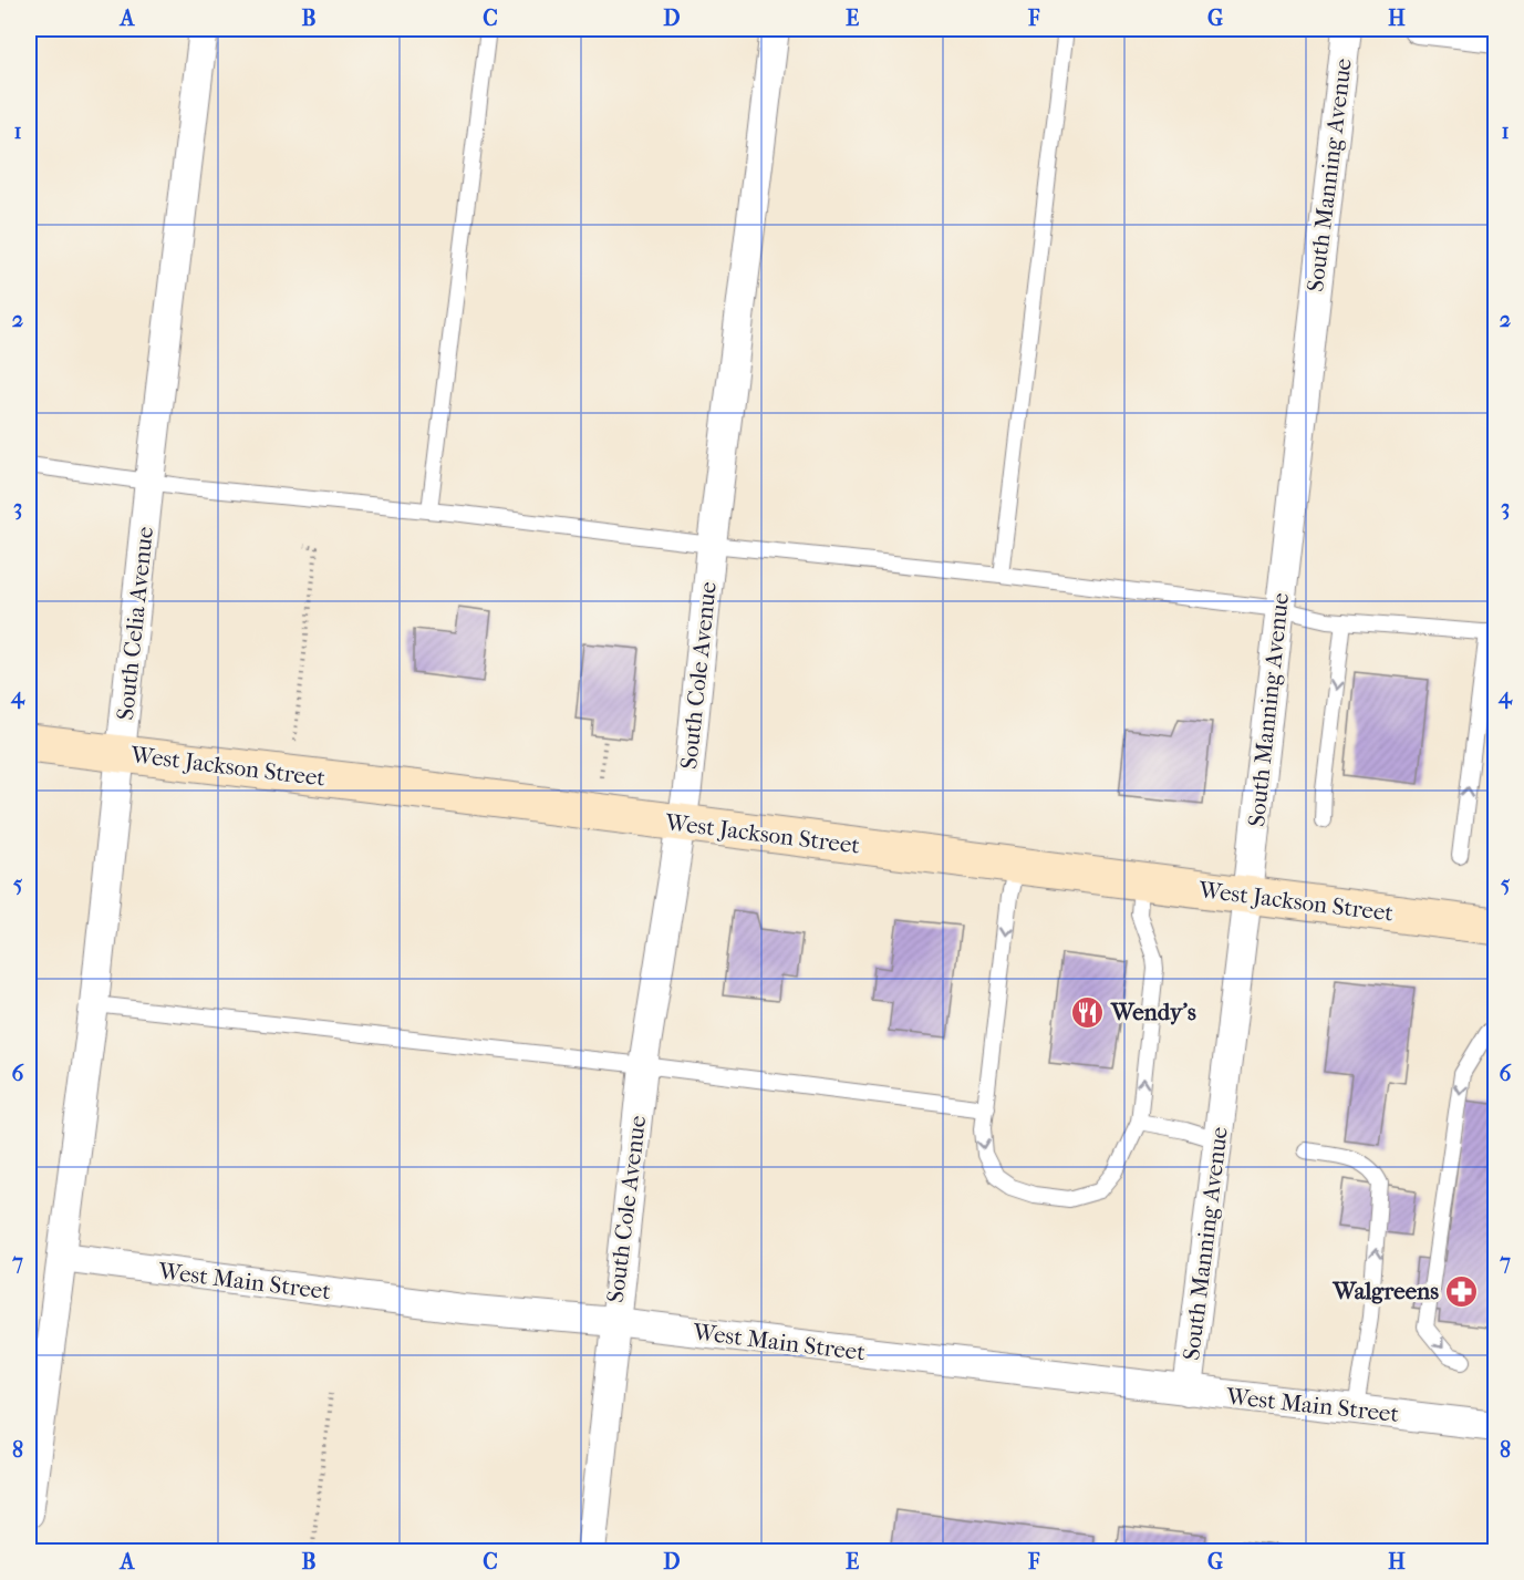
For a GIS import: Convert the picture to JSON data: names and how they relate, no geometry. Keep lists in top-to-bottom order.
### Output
{
  "streets": {
    "main road": ["West Jackson Street"],
    "street": [
      "South Manning Avenue",
      "South Celia Avenue",
      "South Cole Avenue",
      "West Main Street"
    ]
  },
  "crossings": [
    ["South Manning Avenue", "West Jackson Street"],
    ["South Manning Avenue", "West Main Street"],
    ["South Celia Avenue", "West Jackson Street"],
    ["South Celia Avenue", "West Main Street"],
    ["South Cole Avenue", "West Jackson Street"],
    ["South Cole Avenue", "West Main Street"]
  ],
  "places": {
    "restaurant": ["Wendy's"],
    "pharmacy": ["Walgreens"]
  },
  "grid": {
    "columns": [
      "A",
      "B",
      "C",
      "D",
      "E",
      "F",
      "G",
      "H"
    ],
    "rows": [
      "1",
      "2",
      "3",
      "4",
      "5",
      "6",
      "7",
      "8"
    ]
  }
}
